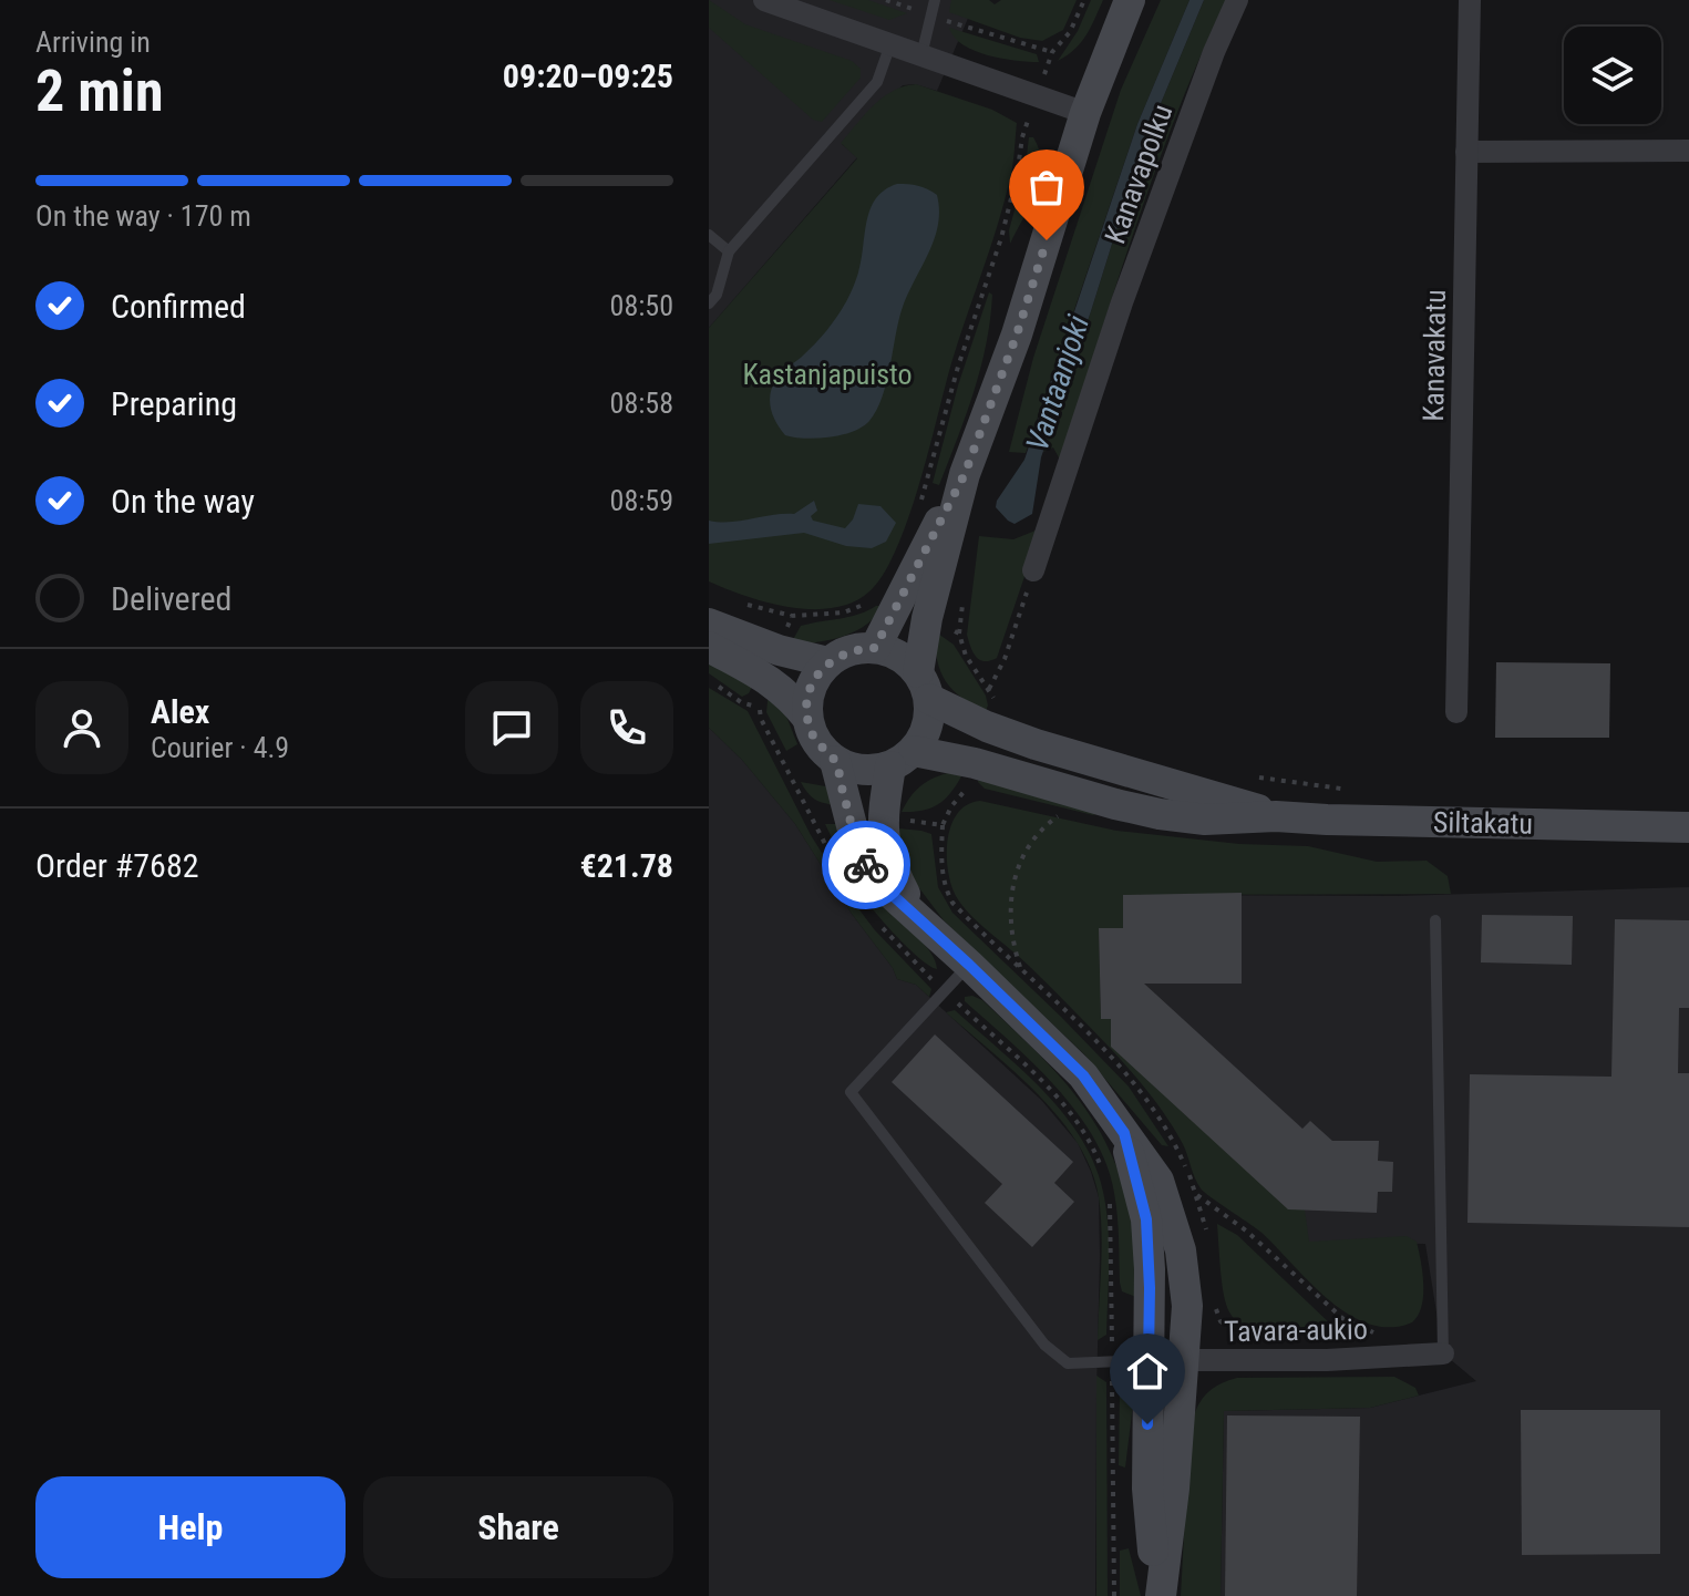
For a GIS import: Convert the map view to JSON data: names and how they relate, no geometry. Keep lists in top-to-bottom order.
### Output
{
  "streets": {
    "street": [
      "Kanavapolku",
      "Kanavakatu",
      "Siltakatu",
      "Tavara-aukio"
    ]
  },
  "water": ["Vantaanjoki"],
  "parks": ["Kastanjapuisto"],
  "page": {
    "heading": ["2 min", "Arriving in", "09:20–09:25"],
    "panel": [
      "Alex",
      "Courier · 4.9",
      "Order #7682",
      "€21.78"
    ],
    "bar": "On the way · 170 m",
    "list": [
      ["Confirmed", "08:50"],
      ["Preparing", "08:58"],
      ["On the way", "08:59"],
      "Delivered"
    ],
    "buttons": ["Help", "Share"]
  }
}
